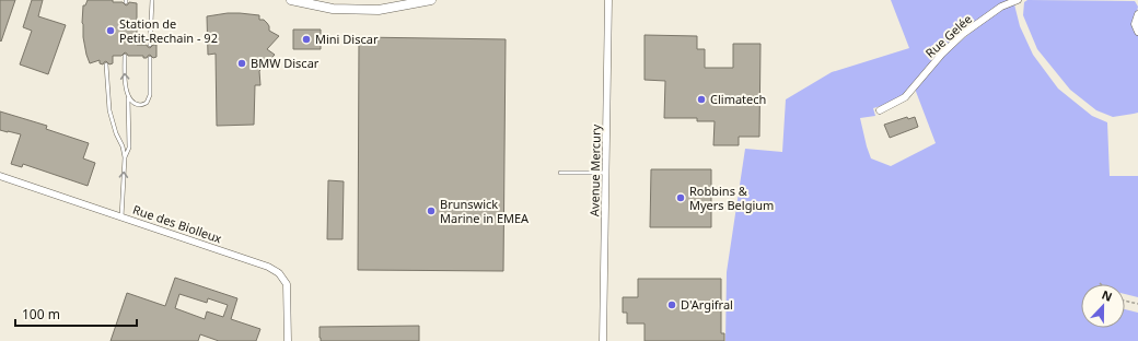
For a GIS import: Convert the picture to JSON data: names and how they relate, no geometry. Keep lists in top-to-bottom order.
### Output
{
  "streets": {
    "street": ["Rue Gelée", "Avenue Mercury", "Rue des Biolleux"]
  },
  "places": [
    "Station de Petit-Rechain - 92",
    "Mini Discar",
    "BMW Discar",
    "Climatech",
    "Robbins & Myers Belgium",
    "Brunswick Marine in EMEA",
    "D'Argifral"
  ],
  "scale_bar": "100 m",
  "north": "top"
}
